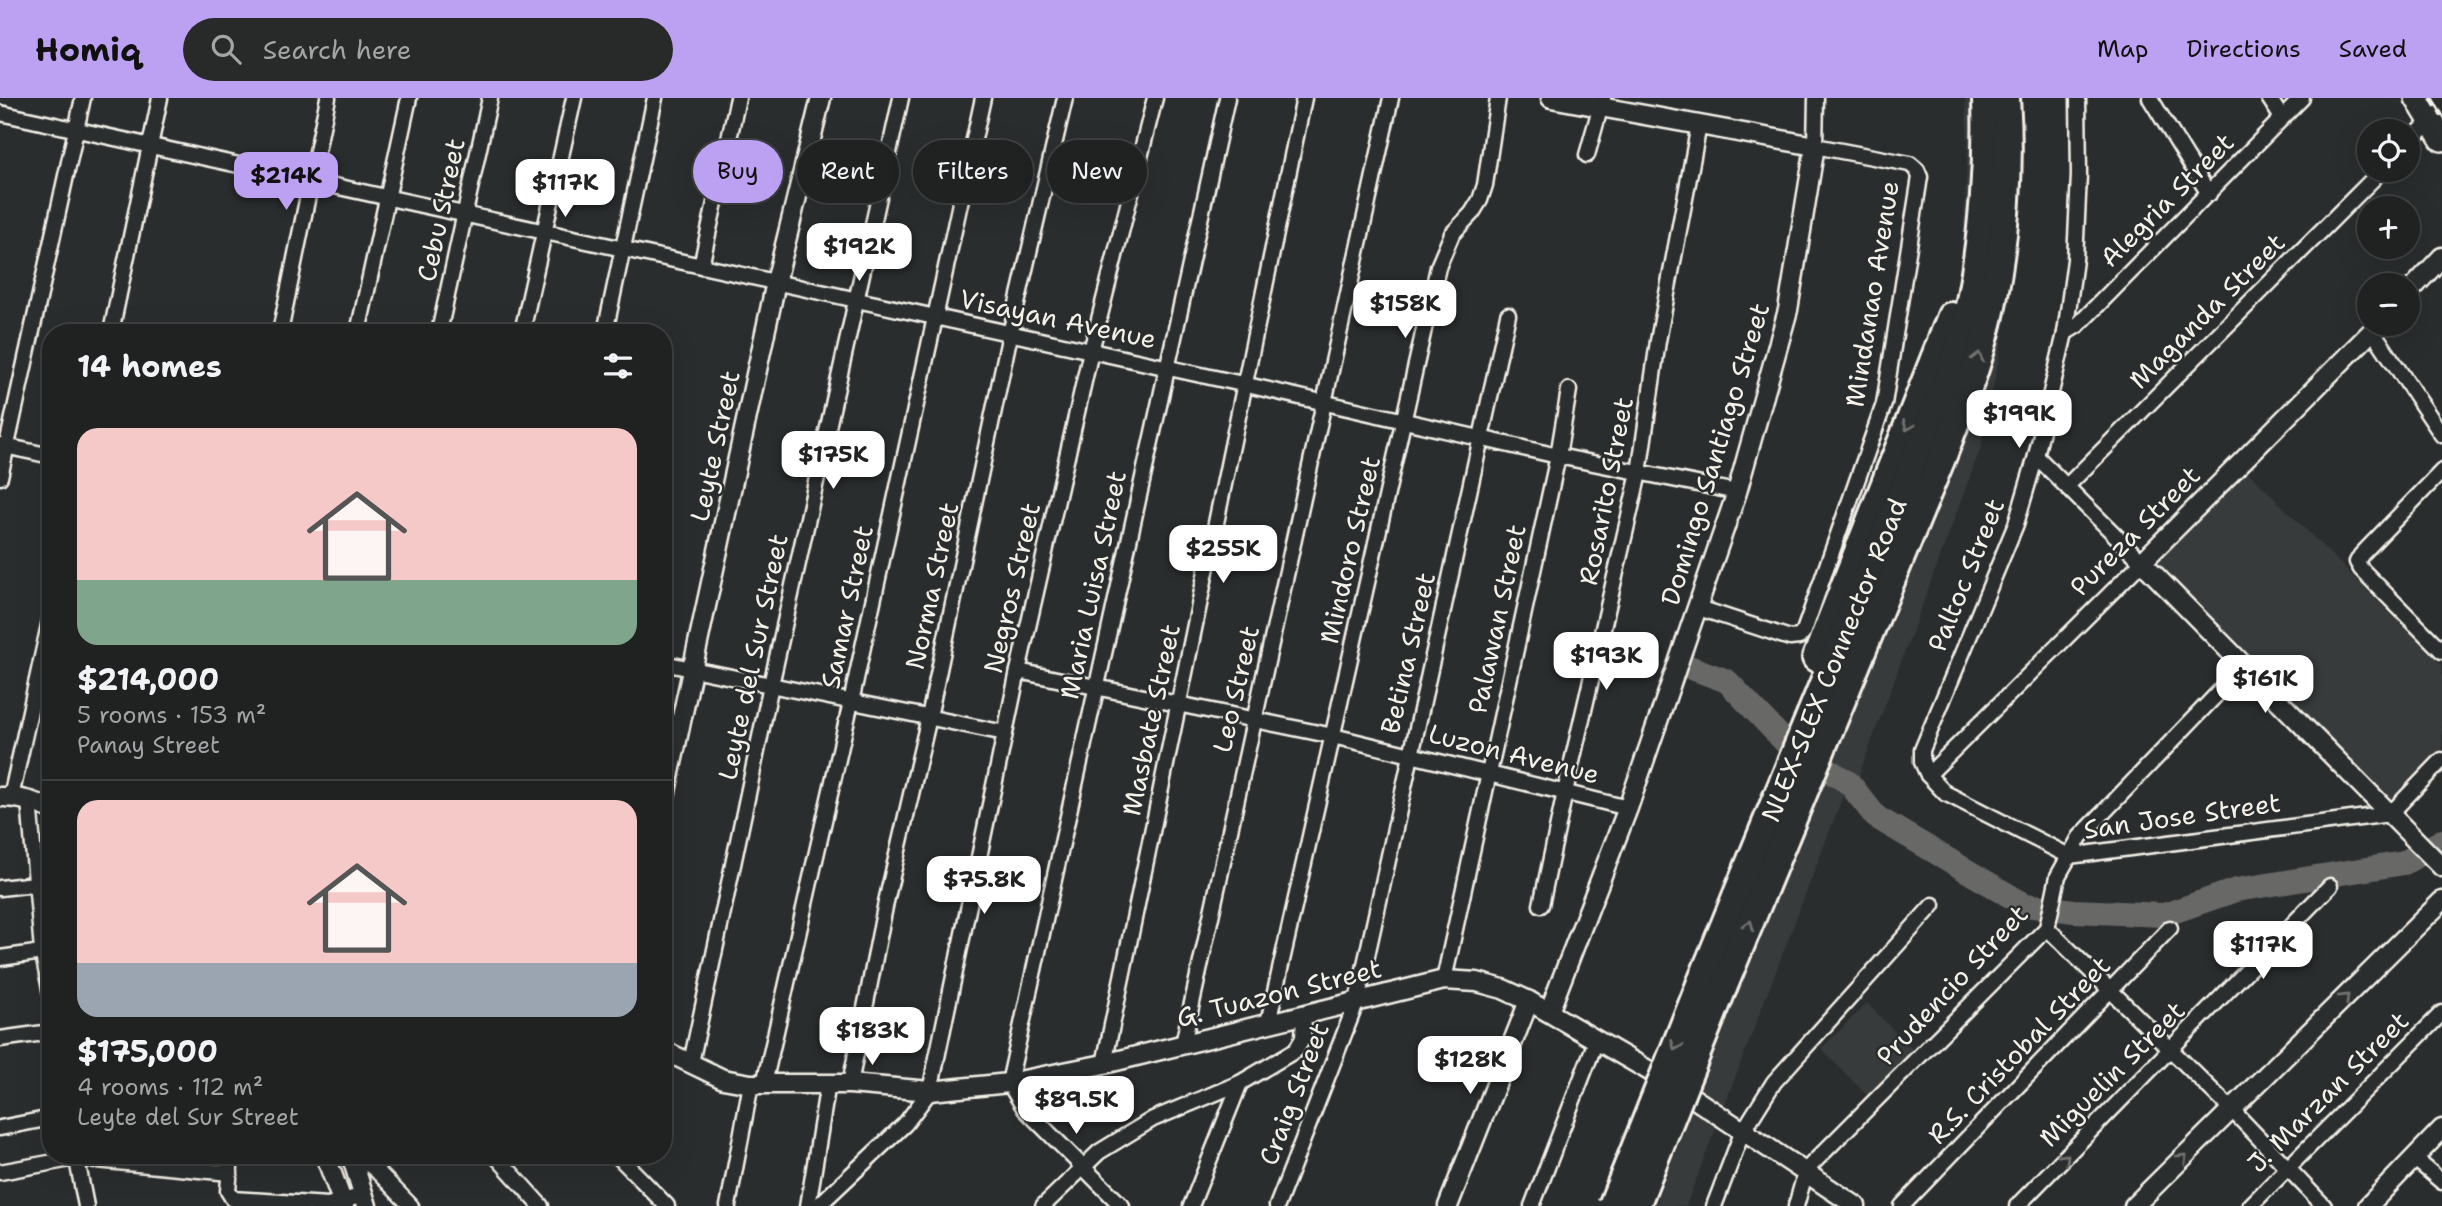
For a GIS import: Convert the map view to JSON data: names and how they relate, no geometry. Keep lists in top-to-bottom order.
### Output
{
  "streets": {
    "highway": ["NLEX-SLEX Connector Road"],
    "street": [
      "Alegria Street",
      "Cebu Street",
      "Mindanao Avenue",
      "Maganda Street",
      "Visayan Avenue",
      "Leyte Street",
      "Domingo Santiago Street",
      "Rosarito Street",
      "Pureza Street",
      "Mindoro Street",
      "Paltoc Street",
      "Maria Luisa Street",
      "Norma Street",
      "Negros Street",
      "Samar Street",
      "Palawan Street",
      "Betina Street",
      "Leyte del Sur Street",
      "Leo Street",
      "Masbate Street",
      "Luzon Avenue",
      "San Jose Street",
      "Prudencio Street",
      "G. Tuazon Street",
      "R.S. Cristobal Street",
      "Miguelin Street",
      "J. Marzan Street",
      "Craig Street"
    ]
  },
  "crossings": [
    ["Alegria Street", "Paltoc Street"],
    ["Cebu Street", "Visayan Avenue"],
    ["Mindanao Avenue", "Domingo Santiago Street"],
    ["Mindanao Avenue", "Rosarito Street"],
    ["Visayan Avenue", "Leyte Street"],
    ["Visayan Avenue", "Domingo Santiago Street"],
    ["Visayan Avenue", "Rosarito Street"],
    ["Visayan Avenue", "Mindoro Street"],
    ["Visayan Avenue", "Maria Luisa Street"],
    ["Visayan Avenue", "Norma Street"],
    ["Visayan Avenue", "Negros Street"],
    ["Visayan Avenue", "Samar Street"],
    ["Visayan Avenue", "Palawan Street"],
    ["Visayan Avenue", "Betina Street"],
    ["Visayan Avenue", "Leyte del Sur Street"],
    ["Visayan Avenue", "Leo Street"],
    ["Visayan Avenue", "Masbate Street"],
    ["Domingo Santiago Street", "Luzon Avenue"],
    ["Domingo Santiago Street", "G. Tuazon Street"],
    ["Rosarito Street", "Luzon Avenue"],
    ["Pureza Street", "Paltoc Street"],
    ["Pureza Street", "San Jose Street"],
    ["Mindoro Street", "Luzon Avenue"],
    ["Mindoro Street", "G. Tuazon Street"],
    ["Paltoc Street", "San Jose Street"],
    ["Maria Luisa Street", "Luzon Avenue"],
    ["Maria Luisa Street", "G. Tuazon Street"],
    ["Norma Street", "G. Tuazon Street"],
    ["Negros Street", "Luzon Avenue"],
    ["Negros Street", "G. Tuazon Street"],
    ["Samar Street", "G. Tuazon Street"],
    ["Palawan Street", "Luzon Avenue"],
    ["Palawan Street", "G. Tuazon Street"],
    ["Betina Street", "Luzon Avenue"],
    ["Betina Street", "G. Tuazon Street"],
    ["Betina Street", "Craig Street"],
    ["Leyte del Sur Street", "G. Tuazon Street"],
    ["Leo Street", "Luzon Avenue"],
    ["Leo Street", "G. Tuazon Street"],
    ["Masbate Street", "Luzon Avenue"],
    ["Masbate Street", "G. Tuazon Street"],
    ["San Jose Street", "Prudencio Street"],
    ["Prudencio Street", "G. Tuazon Street"],
    ["G. Tuazon Street", "Craig Street"]
  ],
  "page": {
    "header": "Homiq",
    "search": "Search here",
    "nav": ["Map", "Directions", "Saved"],
    "map_buttons": ["+", "−"],
    "chip": [
      "Buy",
      "Rent",
      "Filters",
      "New"
    ],
    "price": [
      "$214K",
      "$117K",
      "$192K",
      "$158K",
      "$199K",
      "$175K",
      "$255K",
      "$193K",
      "$161K",
      "$75.8K",
      "$117K",
      "$183K",
      "$128K",
      "$89.5K"
    ],
    "heading": "14 homes",
    "list": [
      {
        "name": "$214,000",
        "note": "5 rooms · 153 m² · Panay Street"
      },
      {
        "name": "$175,000",
        "note": "4 rooms · 112 m² · Leyte del Sur Street"
      }
    ]
  }
}
